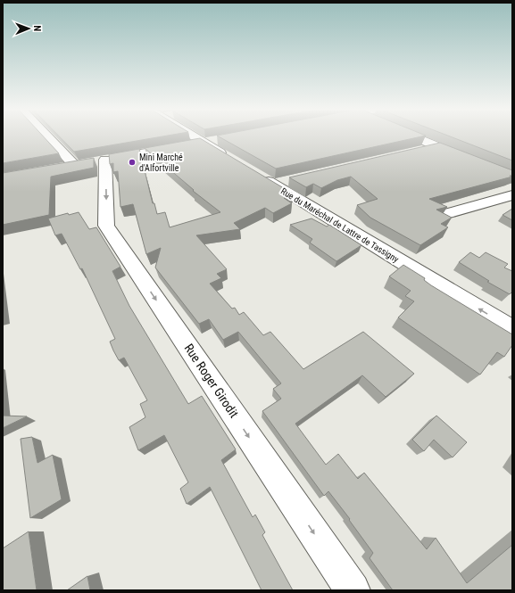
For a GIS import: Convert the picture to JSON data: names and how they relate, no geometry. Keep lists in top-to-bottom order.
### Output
{
  "streets": {
    "street": ["Rue du Maréchal de Lattre de Tassigny", "Rue Roger Girodit"]
  },
  "one_way": ["Rue du Maréchal de Lattre de Tassigny", "Rue Roger Girodit"],
  "places": ["Mini Marché d'Alfortville"],
  "north": "right"
}
